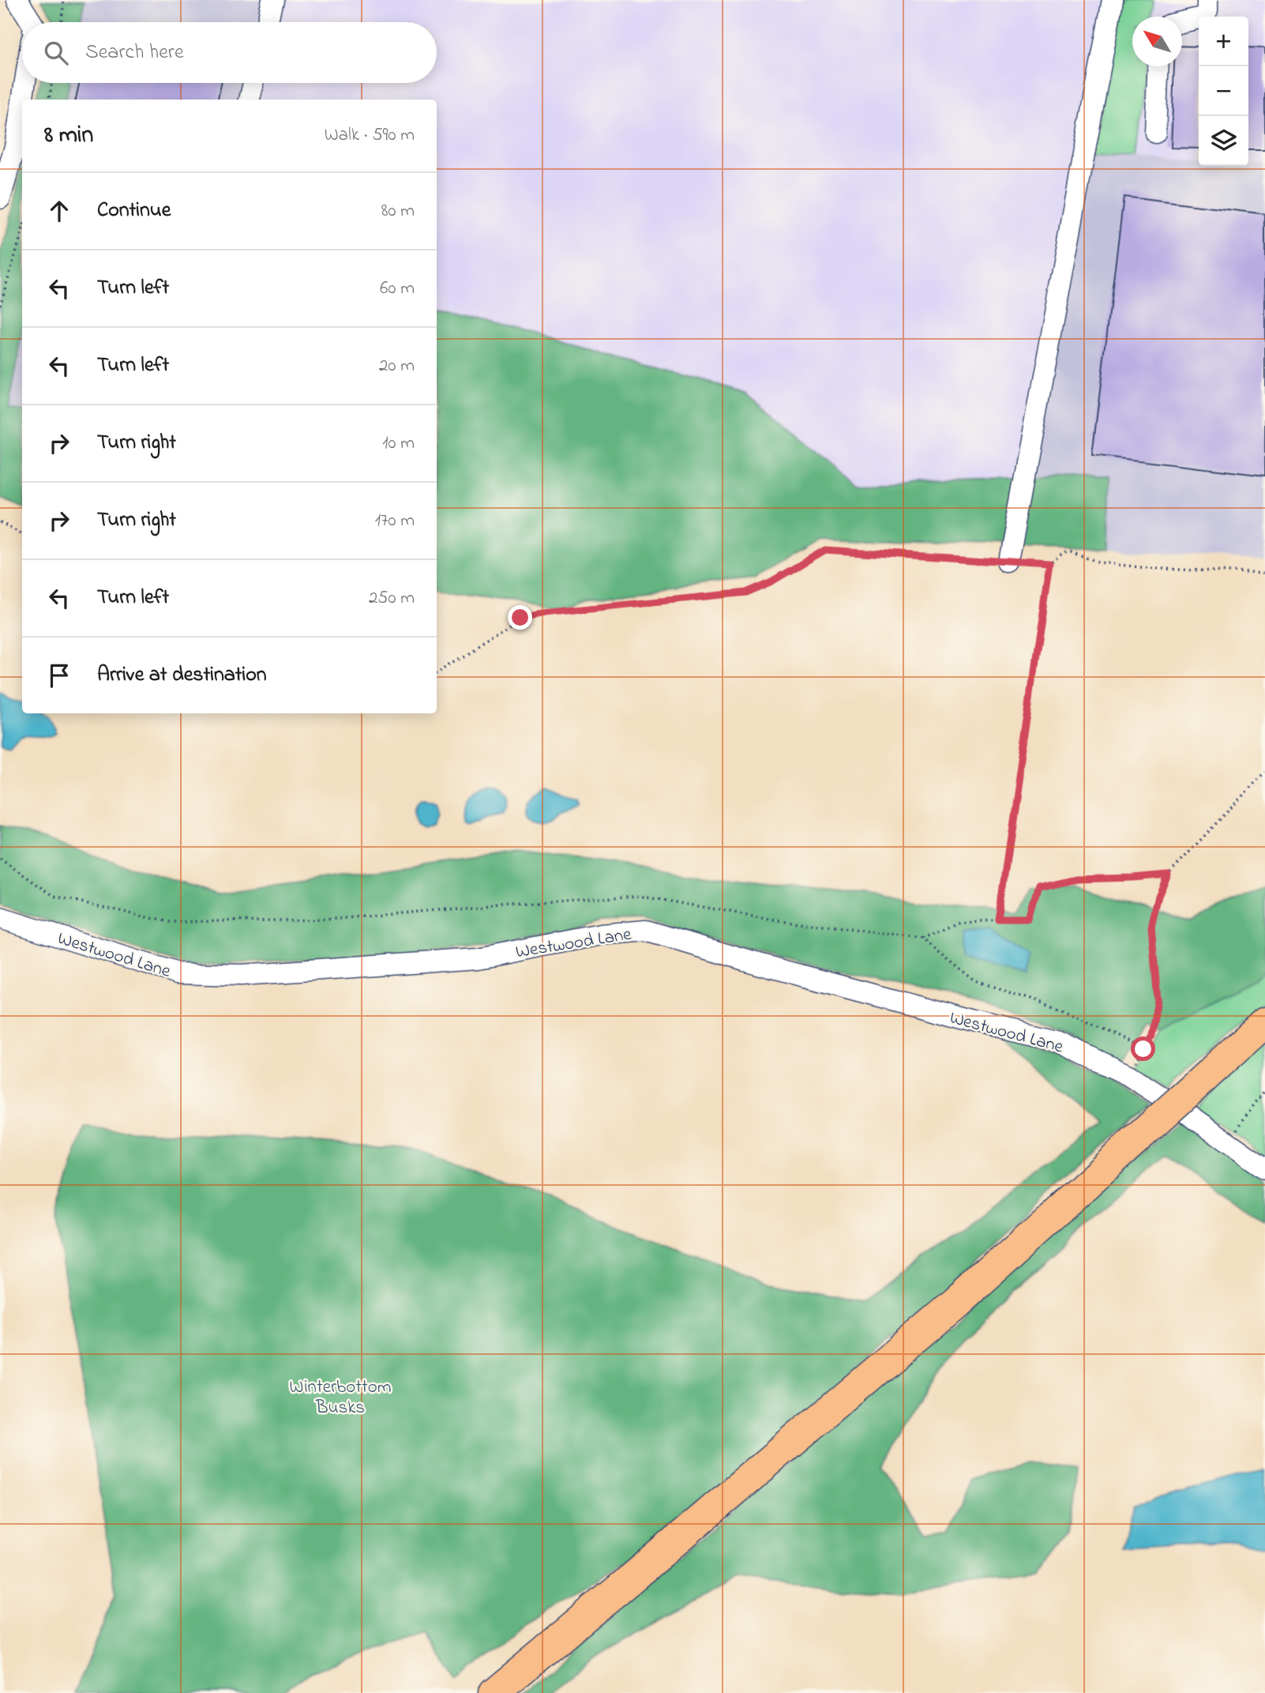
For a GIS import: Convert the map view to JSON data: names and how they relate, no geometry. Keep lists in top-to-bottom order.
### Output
{
  "streets": {
    "street": ["Westwood Lane"]
  },
  "parks": ["Winterbottom Busks"],
  "north": "top left",
  "page": {
    "map_buttons": ["+", "−"],
    "search": "Search here",
    "heading": ["8 min", "Walk · 590 m"],
    "list": [
      ["Continue", "80 m"],
      ["Turn left", "60 m"],
      ["Turn left", "20 m"],
      ["Turn right", "10 m"],
      ["Turn right", "170 m"],
      ["Turn left", "250 m"],
      "Arrive at destination"
    ]
  }
}
